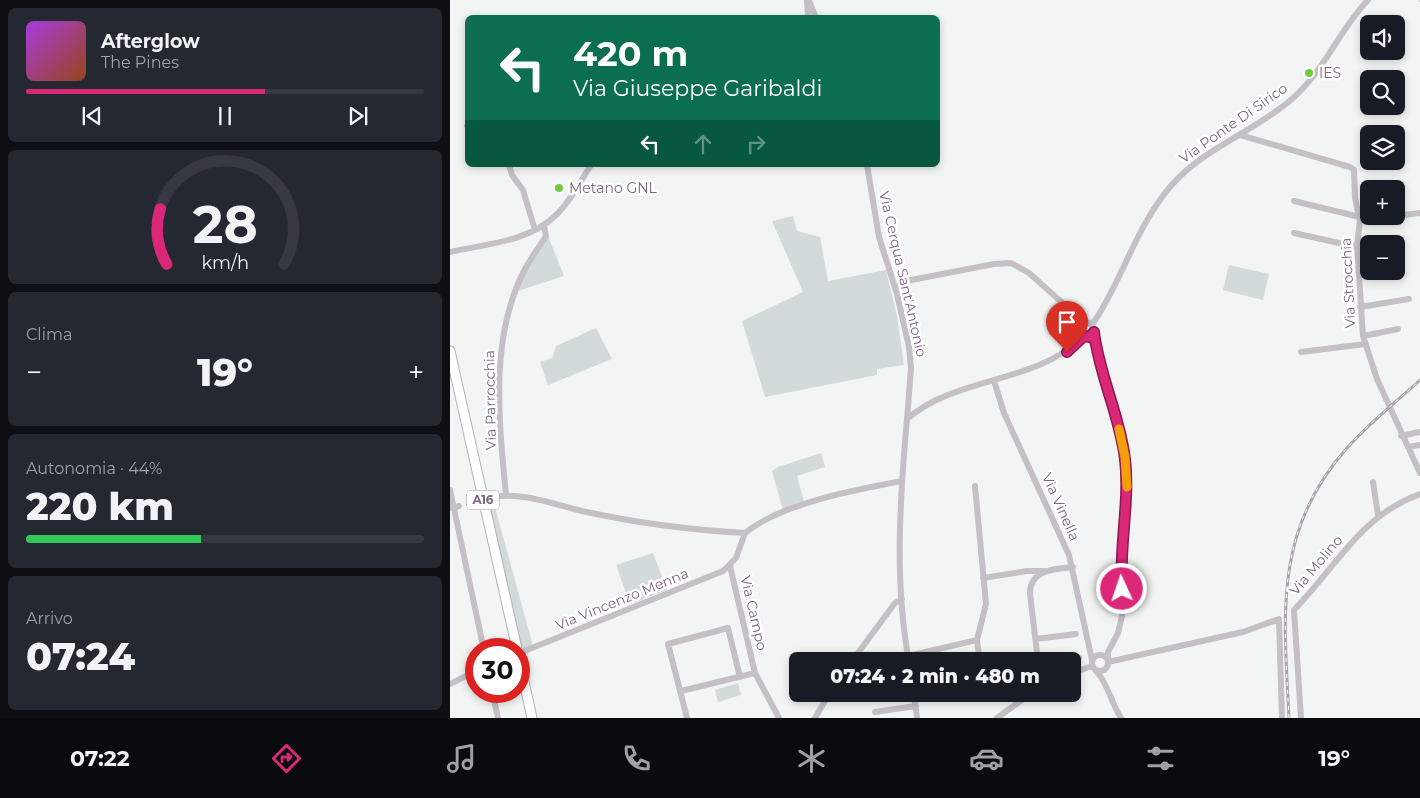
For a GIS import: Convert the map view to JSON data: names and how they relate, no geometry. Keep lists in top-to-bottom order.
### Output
{
  "streets": {
    "highway": ["A16"],
    "street": [
      "Via Ponte Di Sirico",
      "Via Cerqua Sant'Antonio",
      "Via Strocchia",
      "Via Parrocchia",
      "Via Vinella",
      "Via Molino",
      "Via Vincenzo Menna",
      "Via Campo"
    ]
  },
  "crossings": [
    ["Via Ponte Di Sirico", "Via Strocchia"],
    ["Via Vincenzo Menna", "Via Campo"]
  ],
  "places": ["IES", "Metano GNL"],
  "page": {
    "map_buttons": ["+", "−"],
    "turn": ["420 m", "Via Giuseppe Garibaldi"],
    "song": ["Afterglow", "The Pines"],
    "tile": [
      "Clima",
      ["Autonomia · 44%", "220 km"],
      ["Arrivo", "07:24"]
    ],
    "heat": ["−", "19°", "+"],
    "limit": "30",
    "trip": "07:24 · 2 min · 480 m",
    "tabs": ["07:22", "19°"],
    "gauge": ["28", "km/h"]
  }
}
